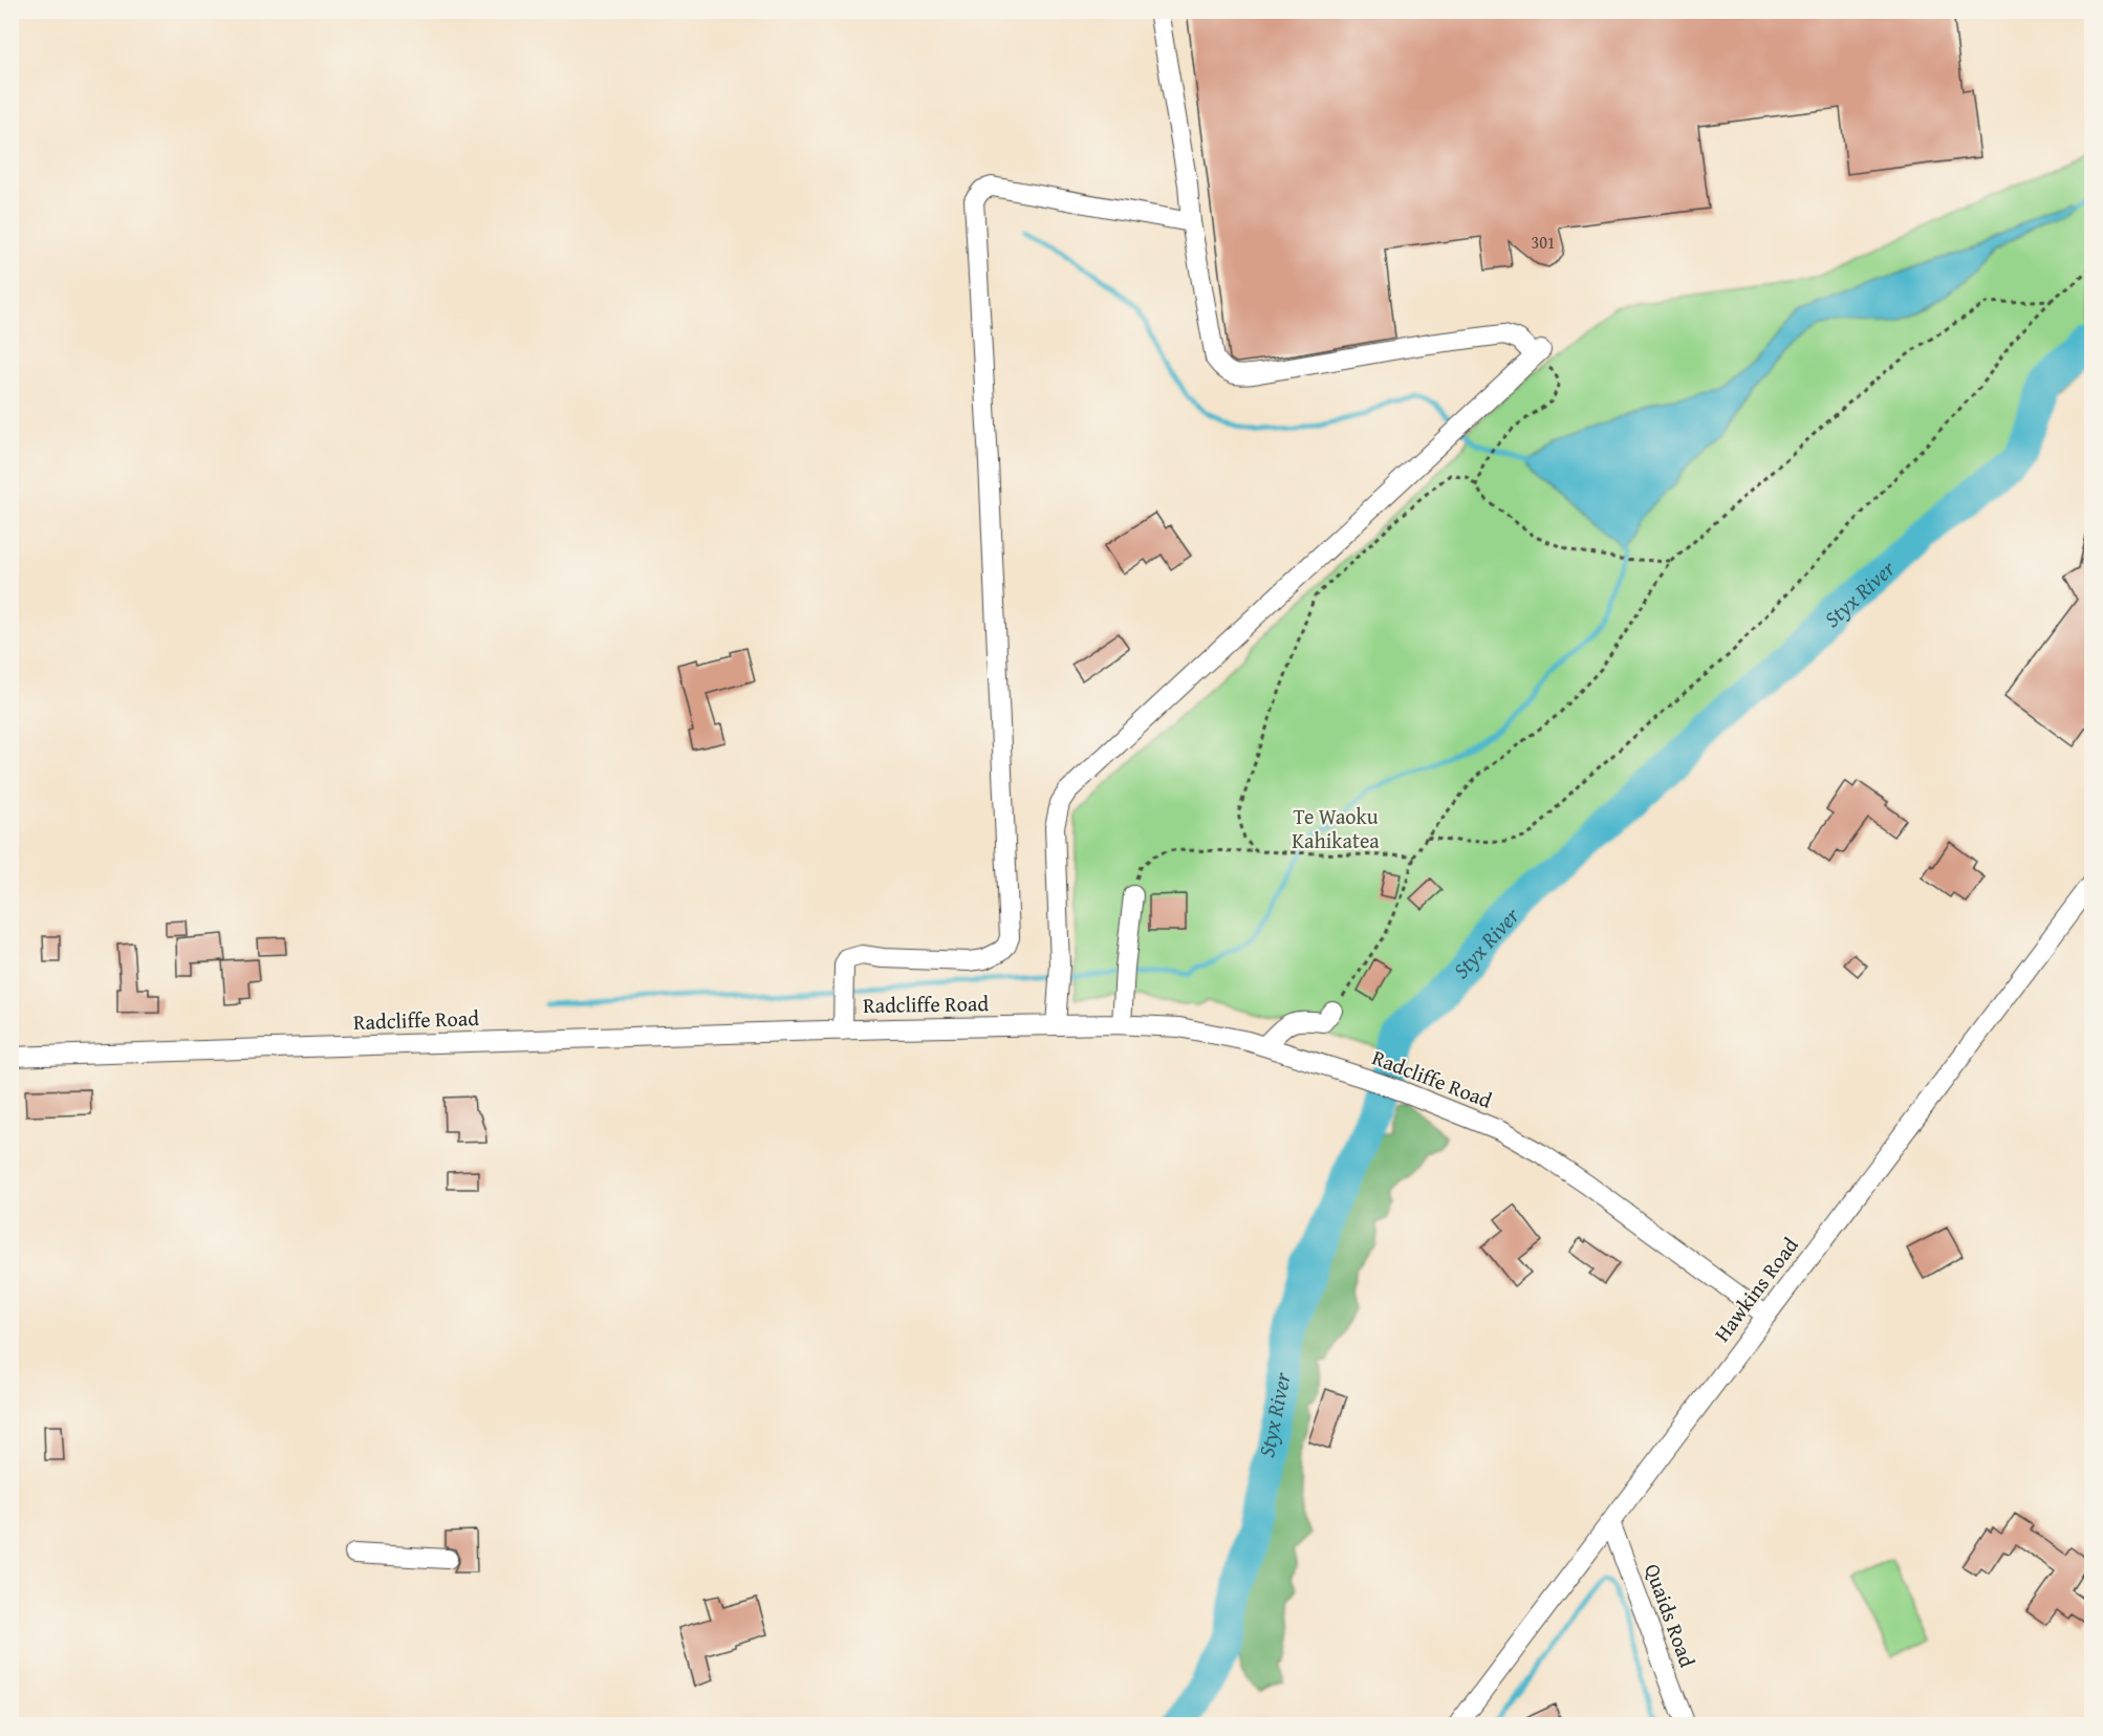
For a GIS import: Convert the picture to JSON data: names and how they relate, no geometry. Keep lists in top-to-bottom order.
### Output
{
  "streets": {
    "street": ["Radcliffe Road", "Hawkins Road", "Quaids Road"]
  },
  "crossings": [
    ["Radcliffe Road", "Hawkins Road"],
    ["Hawkins Road", "Quaids Road"]
  ],
  "water": ["Styx River"],
  "parks": ["Te Waoku Kahikatea"],
  "house_numbers": ["301"]
}
